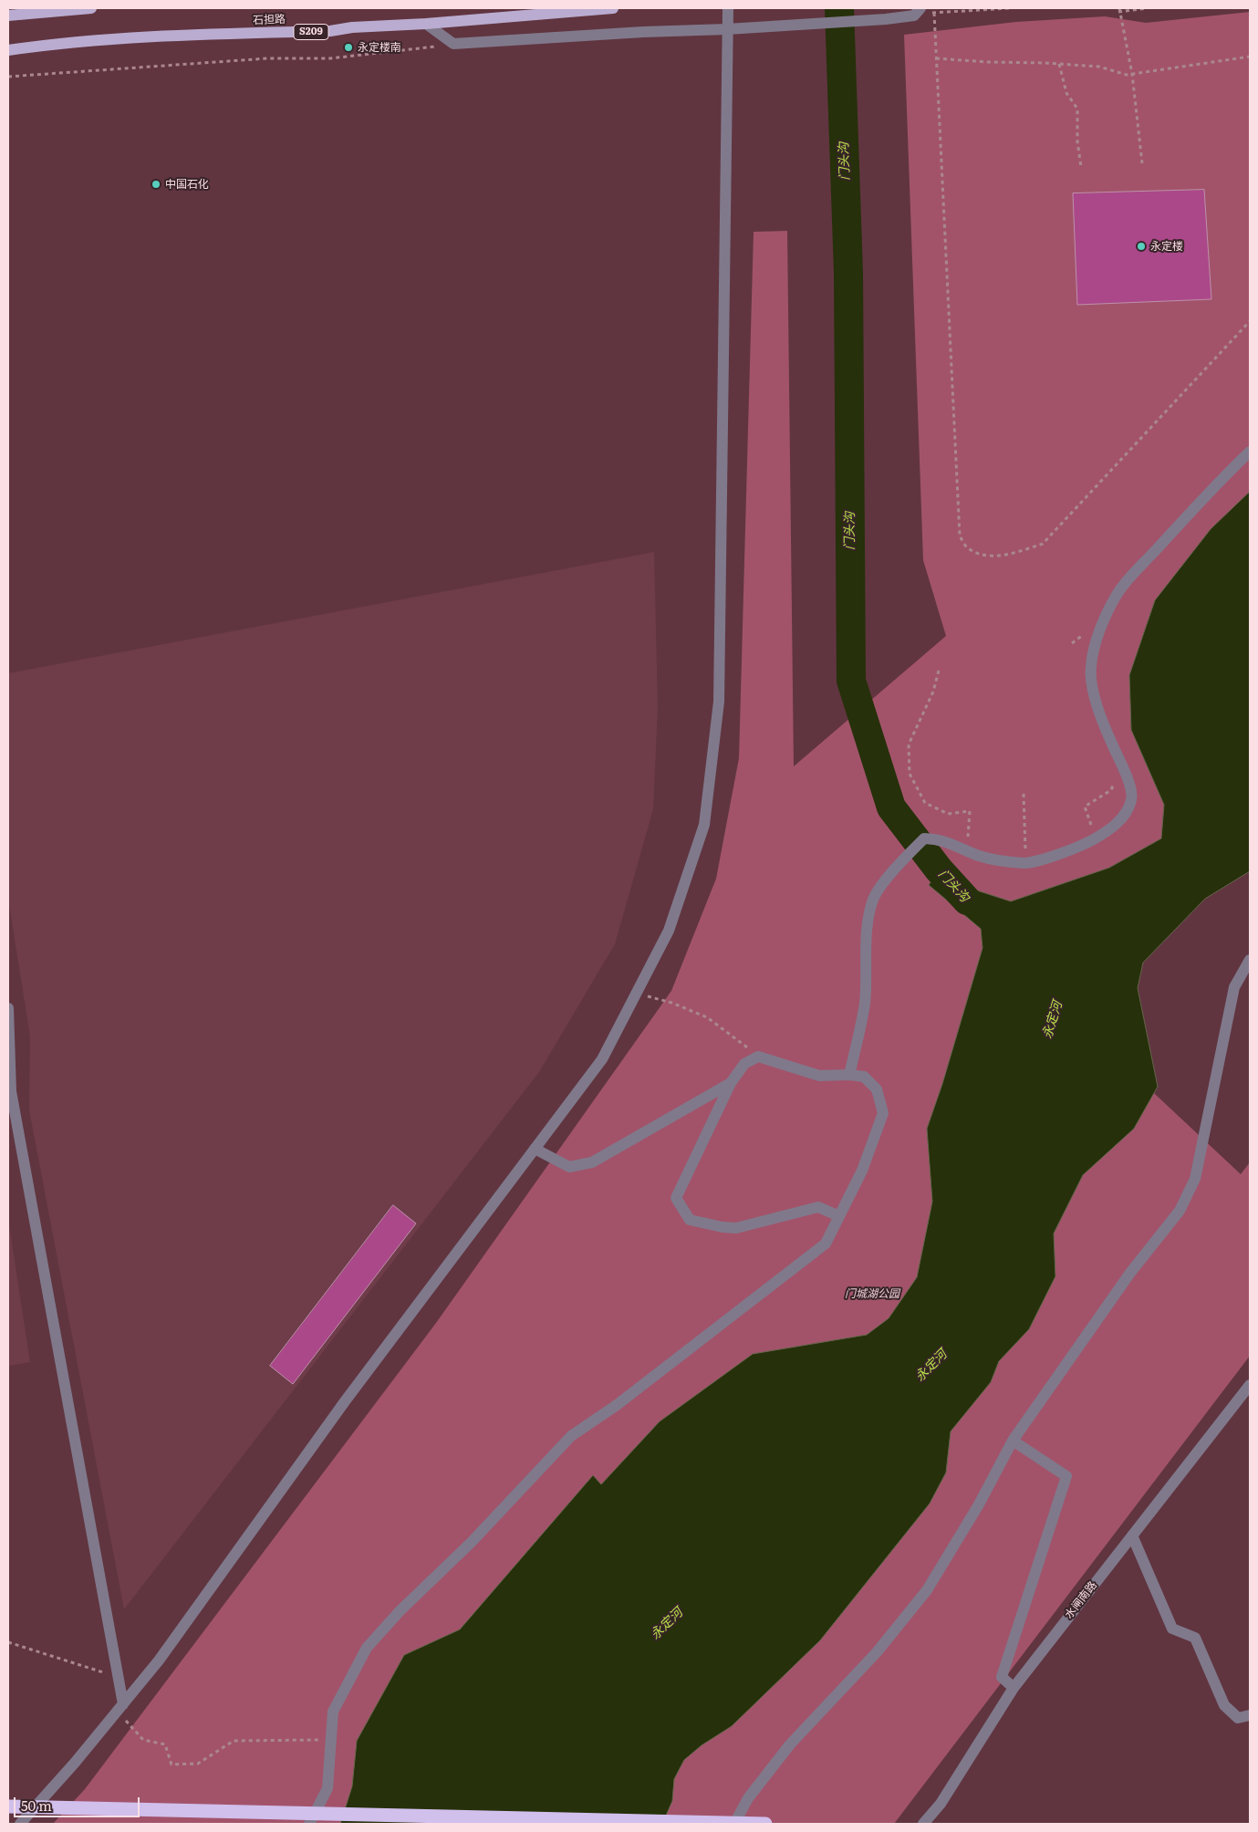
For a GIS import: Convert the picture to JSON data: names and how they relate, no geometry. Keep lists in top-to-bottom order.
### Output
{
  "streets": {
    "main road": ["石担路", "S209"],
    "street": ["水闸南路"]
  },
  "water": ["门头沟", "永定河"],
  "parks": ["门城湖公园"],
  "places": ["永定楼南", "中国石化", "永定楼"],
  "scale_bar": "50 m"
}
